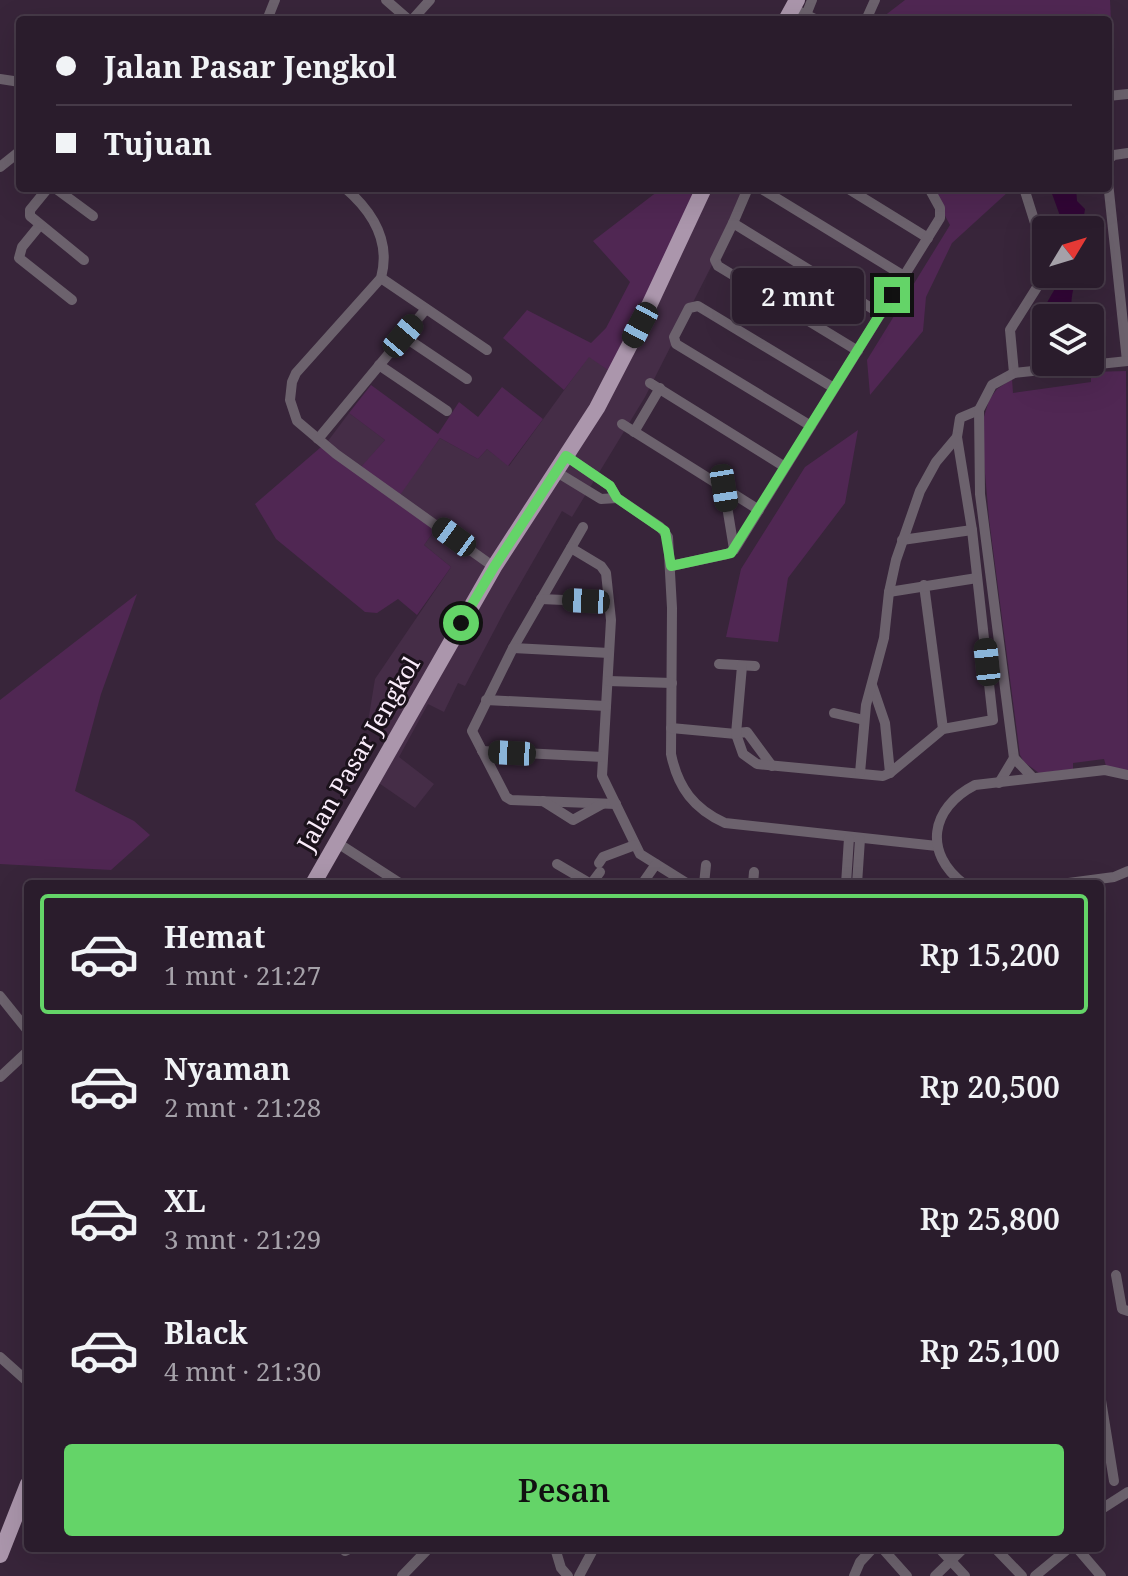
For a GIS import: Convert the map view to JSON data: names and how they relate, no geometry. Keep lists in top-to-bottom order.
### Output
{
  "streets": {
    "main road": ["Jalan Pasar Jengkol"]
  },
  "north": "top right",
  "page": {
    "banner": ["Jalan Pasar Jengkol", "Tujuan"],
    "bubble": "2 mnt",
    "list": [
      {
        "name": "Hemat",
        "note": "1 mnt · 21:27",
        "value": "Rp 15,200"
      },
      {
        "name": "Nyaman",
        "note": "2 mnt · 21:28",
        "value": "Rp 20,500"
      },
      {
        "name": "XL",
        "note": "3 mnt · 21:29",
        "value": "Rp 25,800"
      },
      {
        "name": "Black",
        "note": "4 mnt · 21:30",
        "value": "Rp 25,100"
      }
    ],
    "buttons": "Pesan"
  }
}
